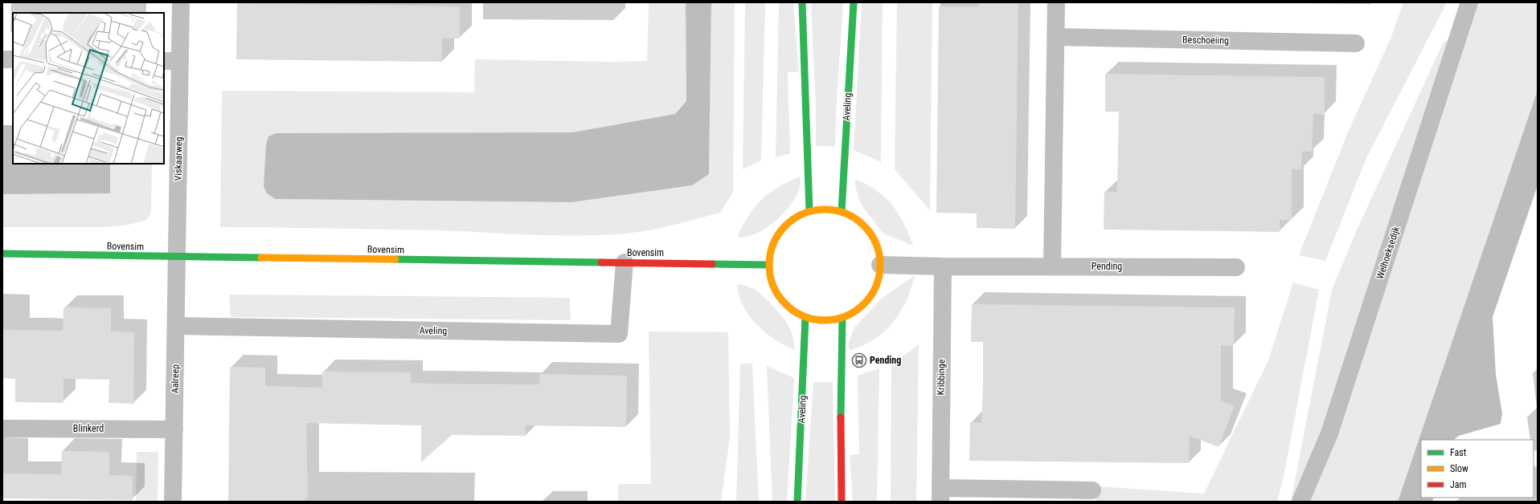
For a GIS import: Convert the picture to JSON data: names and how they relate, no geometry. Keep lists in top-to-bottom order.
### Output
{
  "streets": {
    "main road": ["Aveling", "Bovensim"],
    "street": [
      "Beschoeiing",
      "Viskaarweg",
      "Welhoeksedijk",
      "Pending",
      "Kribbinge",
      "Aalreep",
      "Blinkerd"
    ]
  },
  "crossings": [
    ["Aveling", "Bovensim"],
    ["Aveling", "Pending"],
    ["Aveling", "Aalreep"],
    ["Viskaarweg", "Bovensim"],
    ["Viskaarweg", "Aalreep"],
    ["Bovensim", "Pending"],
    ["Bovensim", "Aalreep"],
    ["Pending", "Kribbinge"],
    ["Aalreep", "Blinkerd"]
  ],
  "places": {
    "bus stop": ["Pending"]
  },
  "legend": ["Fast", "Slow", "Jam"]
}
